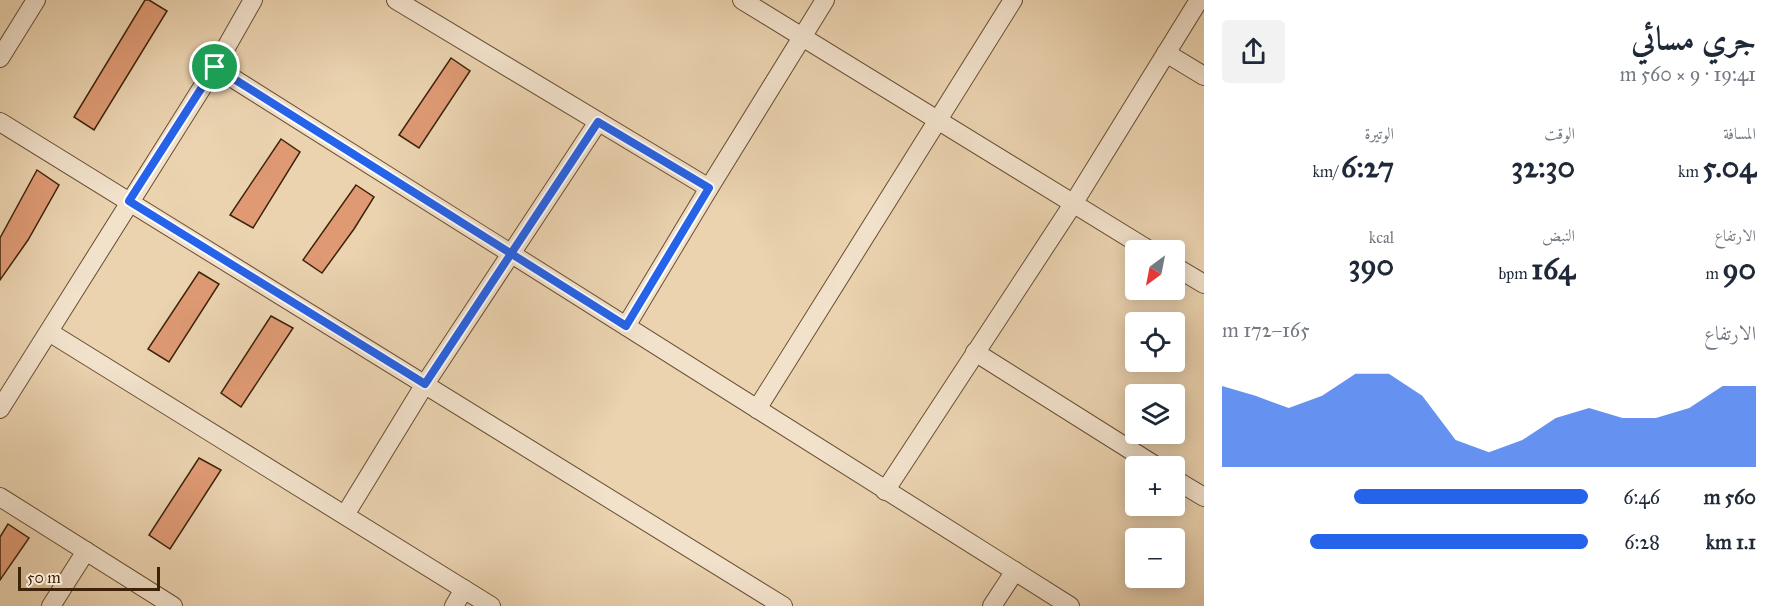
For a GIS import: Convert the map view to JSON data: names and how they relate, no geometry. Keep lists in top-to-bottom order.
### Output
{
  "scale_bar": "50 m",
  "north": "bottom left",
  "page": {
    "heading": ["جري مسائي", "19:41 · 9 × 560 m"],
    "stats": [
      ["المسافة", "5.04 km"],
      ["الوقت", "32:30"],
      ["الوتيرة", "6:27 /km"],
      ["الارتفاع", "90 m"],
      ["النبض", "164 bpm"],
      ["kcal", "390"]
    ],
    "map_buttons": ["+", "−"],
    "chart": ["الارتفاع", "165–172 m"],
    "list": [
      {
        "name": "560 m",
        "note": "6:46"
      },
      {
        "name": "1.1 km",
        "note": "6:28"
      }
    ],
    "scale": "50 m"
  }
}
